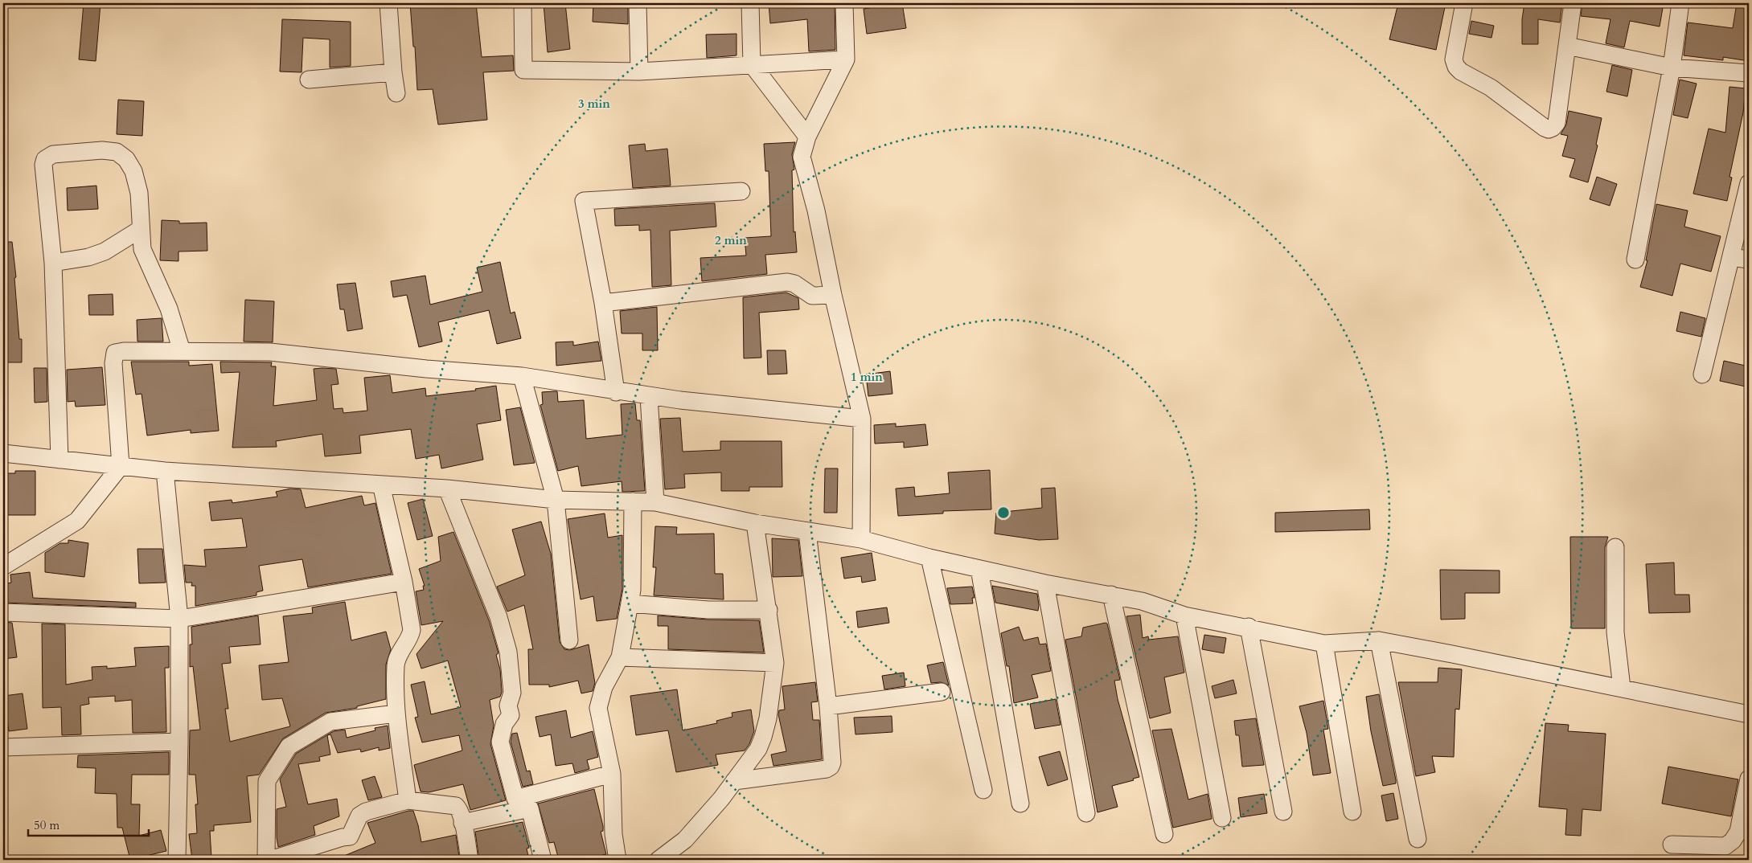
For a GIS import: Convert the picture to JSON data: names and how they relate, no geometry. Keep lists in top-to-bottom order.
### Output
{
  "scale_bar": "50 m",
  "rings": ["3 min", "2 min", "1 min"]
}
